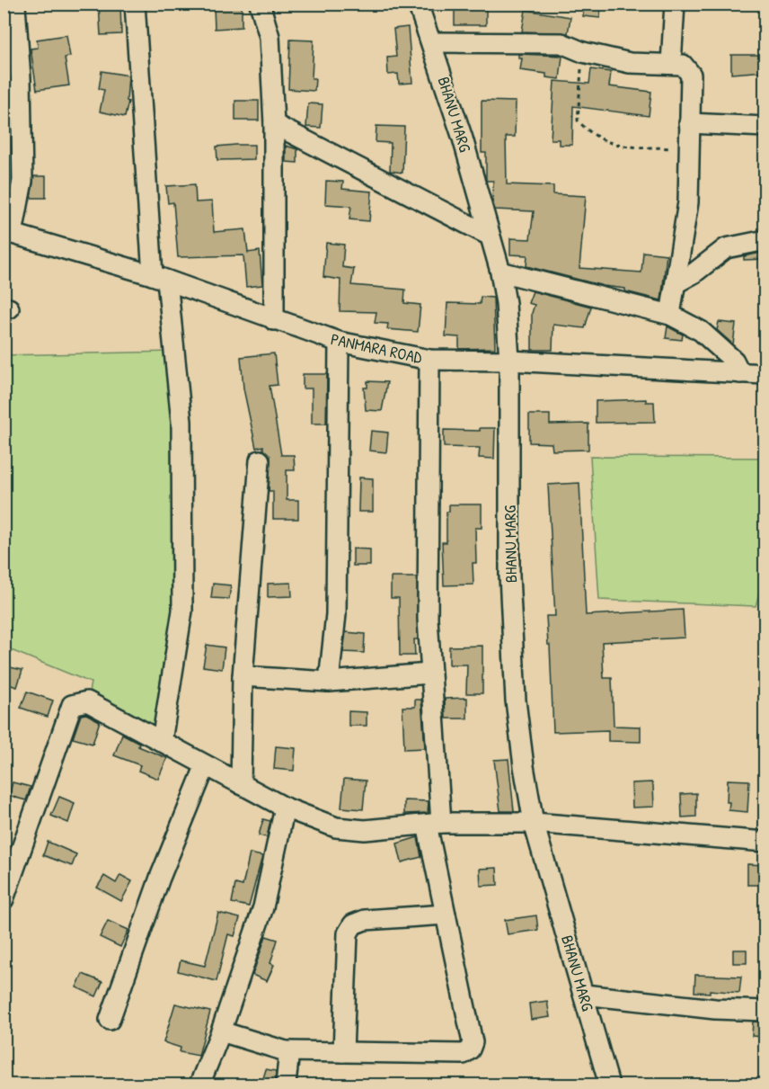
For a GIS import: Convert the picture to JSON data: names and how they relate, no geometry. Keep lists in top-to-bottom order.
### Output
{
  "streets": {
    "street": ["BHANU MARG", "PANMARA ROAD"]
  },
  "crossings": [
    ["BHANU MARG", "PANMARA ROAD"]
  ]
}
